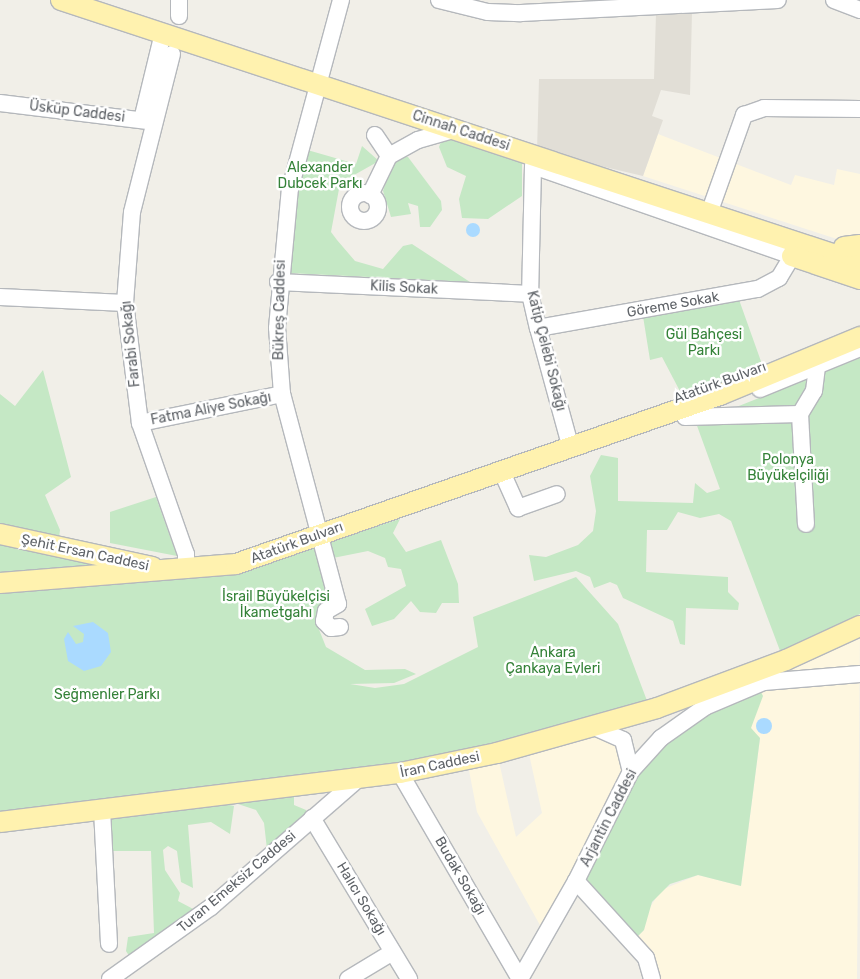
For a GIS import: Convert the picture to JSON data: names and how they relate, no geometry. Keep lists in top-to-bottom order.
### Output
{
  "streets": {
    "main road": [
      "Cinnah Caddesi",
      "Atatürk Bulvarı",
      "Şehit Ersan Caddesi",
      "İran Caddesi"
    ],
    "street": [
      "Üsküp Caddesi",
      "Kilis Sokak",
      "Göreme Sokak",
      "Bükreş Caddesi",
      "Farabi Sokağı",
      "Katip Çelebi Sokağı",
      "Fatma Aliye Sokağı",
      "Arjantin Caddesi",
      "Budak Sokağı",
      "Turan Emeksiz Caddesi",
      "Halıcı Sokağı"
    ]
  },
  "crossings": [
    ["Üsküp Caddesi", "Farabi Sokağı"],
    ["Cinnah Caddesi", "Bükreş Caddesi"],
    ["Kilis Sokak", "Bükreş Caddesi"],
    ["Kilis Sokak", "Katip Çelebi Sokağı"],
    ["Göreme Sokak", "Katip Çelebi Sokağı"],
    ["Bükreş Caddesi", "Atatürk Bulvarı"],
    ["Bükreş Caddesi", "Fatma Aliye Sokağı"],
    ["Farabi Sokağı", "Atatürk Bulvarı"],
    ["Farabi Sokağı", "Fatma Aliye Sokağı"],
    ["Farabi Sokağı", "Şehit Ersan Caddesi"],
    ["Katip Çelebi Sokağı", "Atatürk Bulvarı"],
    ["Atatürk Bulvarı", "Şehit Ersan Caddesi"],
    ["İran Caddesi", "Budak Sokağı"],
    ["İran Caddesi", "Turan Emeksiz Caddesi"],
    ["Arjantin Caddesi", "Budak Sokağı"],
    ["Turan Emeksiz Caddesi", "Halıcı Sokağı"]
  ],
  "parks": [
    "Alexander Dubcek Parkı",
    "Gül Bahçesi Parkı",
    "Polonya Büyükelçiliği",
    "İsrail Büyükelçisi İkametgahı",
    "Ankara Çankaya Evleri",
    "Seğmenler Parkı"
  ]
}
